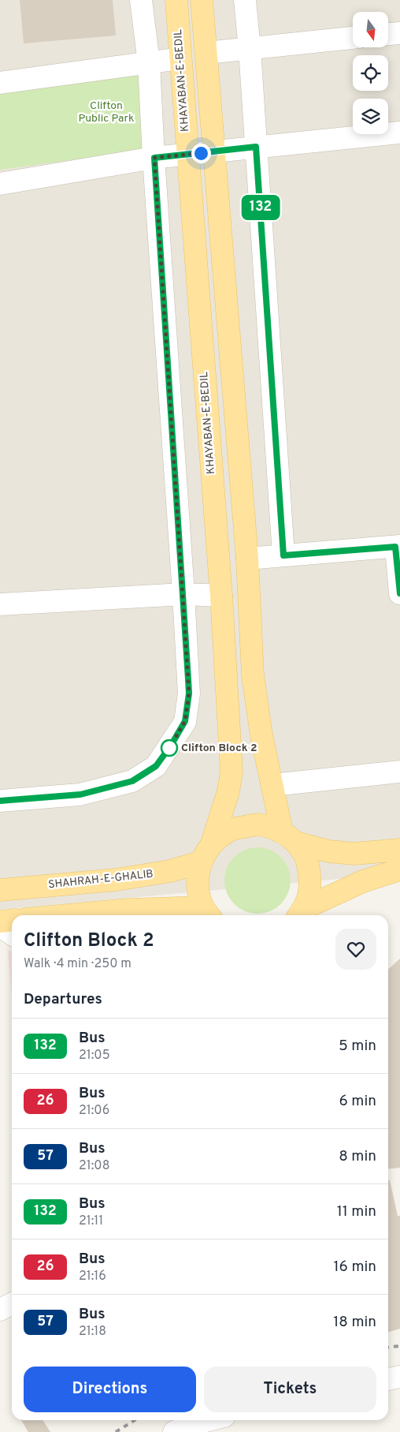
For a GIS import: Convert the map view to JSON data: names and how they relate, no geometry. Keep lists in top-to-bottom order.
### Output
{
  "streets": {
    "main road": ["KHAYABAN-E-BEDIL", "SHAHRAH-E-GHALIB"]
  },
  "parks": ["Clifton Public Park"],
  "places": ["Clifton Block 2"],
  "lines": ["bus line 132"],
  "north": "bottom",
  "page": {
    "on_map": "132",
    "heading": [
      ["Clifton Block 2", "Walk · 4 min · 250 m"],
      "Departures"
    ],
    "list": [
      {
        "mark": "132",
        "name": "Bus",
        "note": "21:05",
        "value": "5 min"
      },
      {
        "mark": "26",
        "name": "Bus",
        "note": "21:06",
        "value": "6 min"
      },
      {
        "mark": "57",
        "name": "Bus",
        "note": "21:08",
        "value": "8 min"
      },
      {
        "mark": "132",
        "name": "Bus",
        "note": "21:11",
        "value": "11 min"
      },
      {
        "mark": "26",
        "name": "Bus",
        "note": "21:16",
        "value": "16 min"
      },
      {
        "mark": "57",
        "name": "Bus",
        "note": "21:18",
        "value": "18 min"
      }
    ],
    "buttons": ["Directions", "Tickets"]
  }
}
